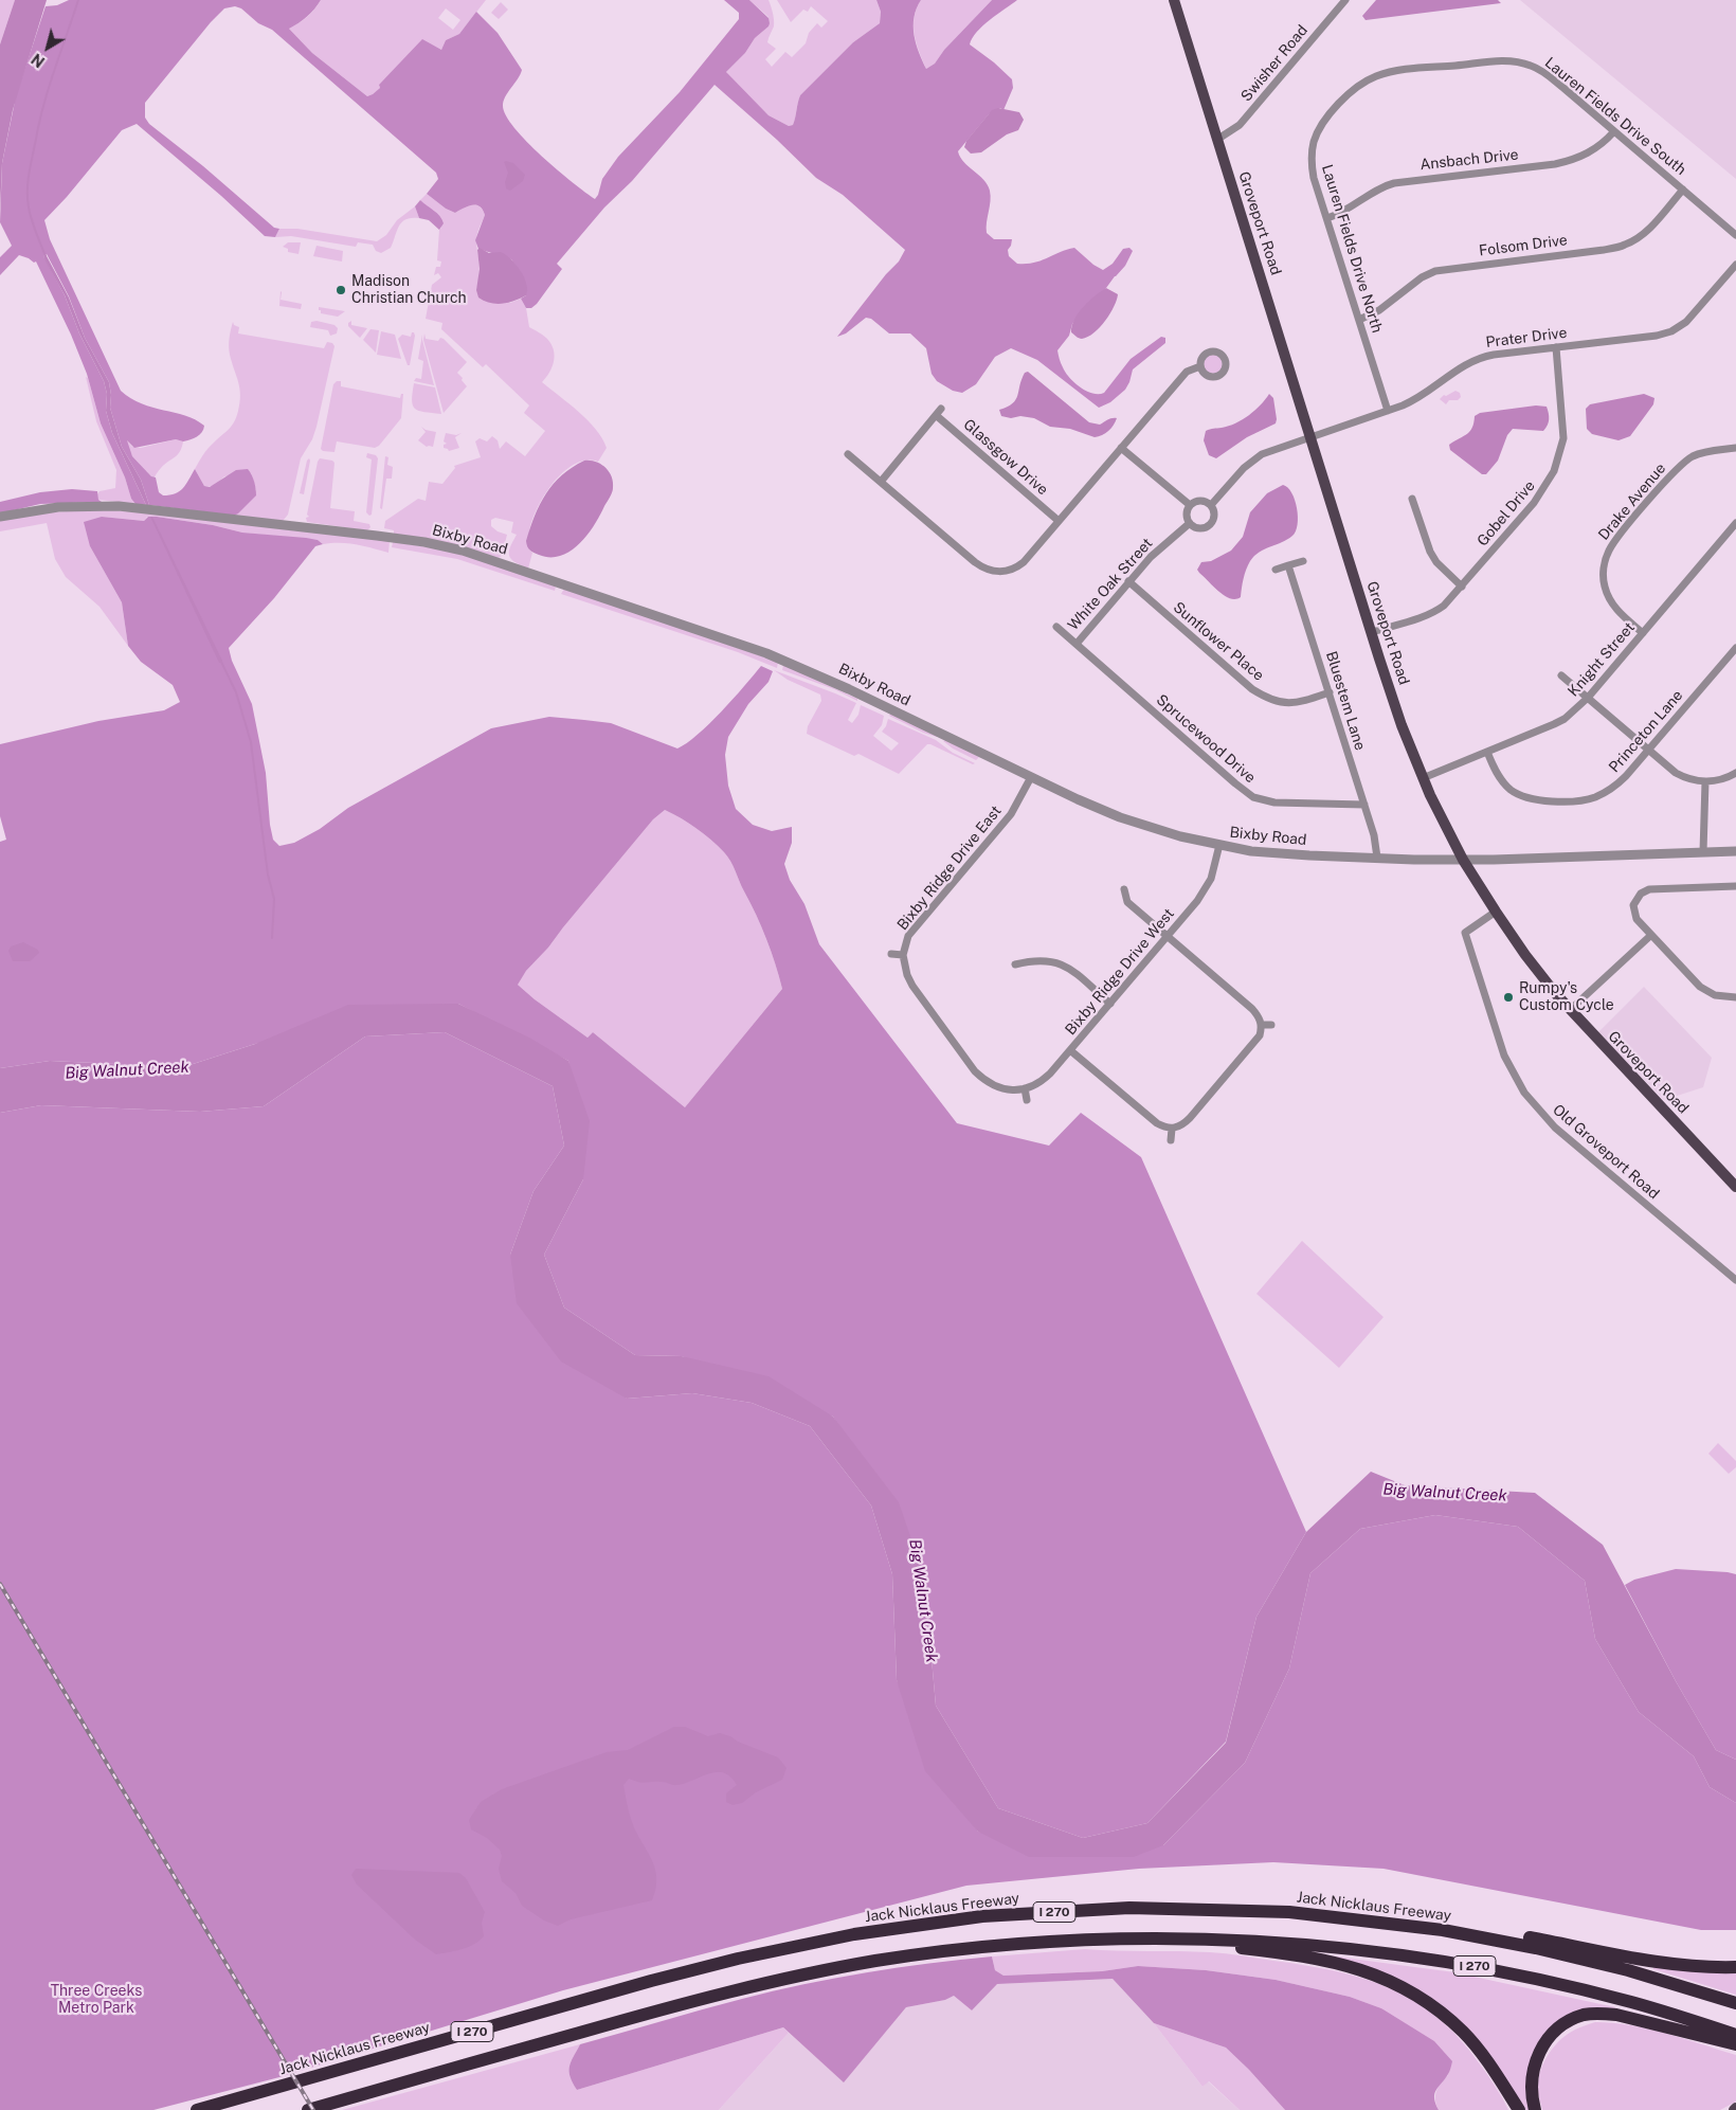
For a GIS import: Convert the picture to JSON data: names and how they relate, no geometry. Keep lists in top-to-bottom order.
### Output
{
  "streets": {
    "highway": ["Jack Nicklaus Freeway", "I 270"],
    "main road": ["Groveport Road"],
    "street": [
      "Swisher Road",
      "Lauren Fields Drive South",
      "Ansbach Drive",
      "Folsom Drive",
      "Lauren Fields Drive North",
      "Prater Drive",
      "Glassgow Drive",
      "Drake Avenue",
      "Gobel Drive",
      "Bixby Road",
      "White Oak Street",
      "Sunflower Place",
      "Knight Street",
      "Bluestem Lane",
      "Princeton Lane",
      "Sprucewood Drive",
      "Bixby Ridge Drive East",
      "Bixby Ridge Drive West",
      "Old Groveport Road"
    ]
  },
  "crossings": [
    ["Swisher Road", "Groveport Road"],
    ["Lauren Fields Drive South", "Ansbach Drive"],
    ["Lauren Fields Drive South", "Folsom Drive"],
    ["Lauren Fields Drive South", "Lauren Fields Drive North"],
    ["Ansbach Drive", "Lauren Fields Drive North"],
    ["Groveport Road", "Prater Drive"],
    ["Groveport Road", "Gobel Drive"],
    ["Groveport Road", "Bixby Road"],
    ["Groveport Road", "Knight Street"],
    ["Groveport Road", "Old Groveport Road"],
    ["Folsom Drive", "Lauren Fields Drive North"],
    ["Lauren Fields Drive North", "Prater Drive"],
    ["Prater Drive", "Gobel Drive"],
    ["Prater Drive", "White Oak Street"],
    ["Drake Avenue", "Knight Street"],
    ["Bixby Road", "Bluestem Lane"],
    ["Bixby Road", "Bixby Ridge Drive East"],
    ["Bixby Road", "Bixby Ridge Drive West"],
    ["White Oak Street", "Sunflower Place"],
    ["White Oak Street", "Sprucewood Drive"],
    ["Sunflower Place", "Bluestem Lane"],
    ["Knight Street", "Princeton Lane"],
    ["Bluestem Lane", "Sprucewood Drive"],
    ["Bixby Ridge Drive East", "Bixby Ridge Drive West"]
  ],
  "water": ["Big Walnut Creek"],
  "parks": ["Three Creeks Metro Park"],
  "places": ["Madison Christian Church", "Rumpy's Custom Cycle"],
  "north": "bottom left"
}
